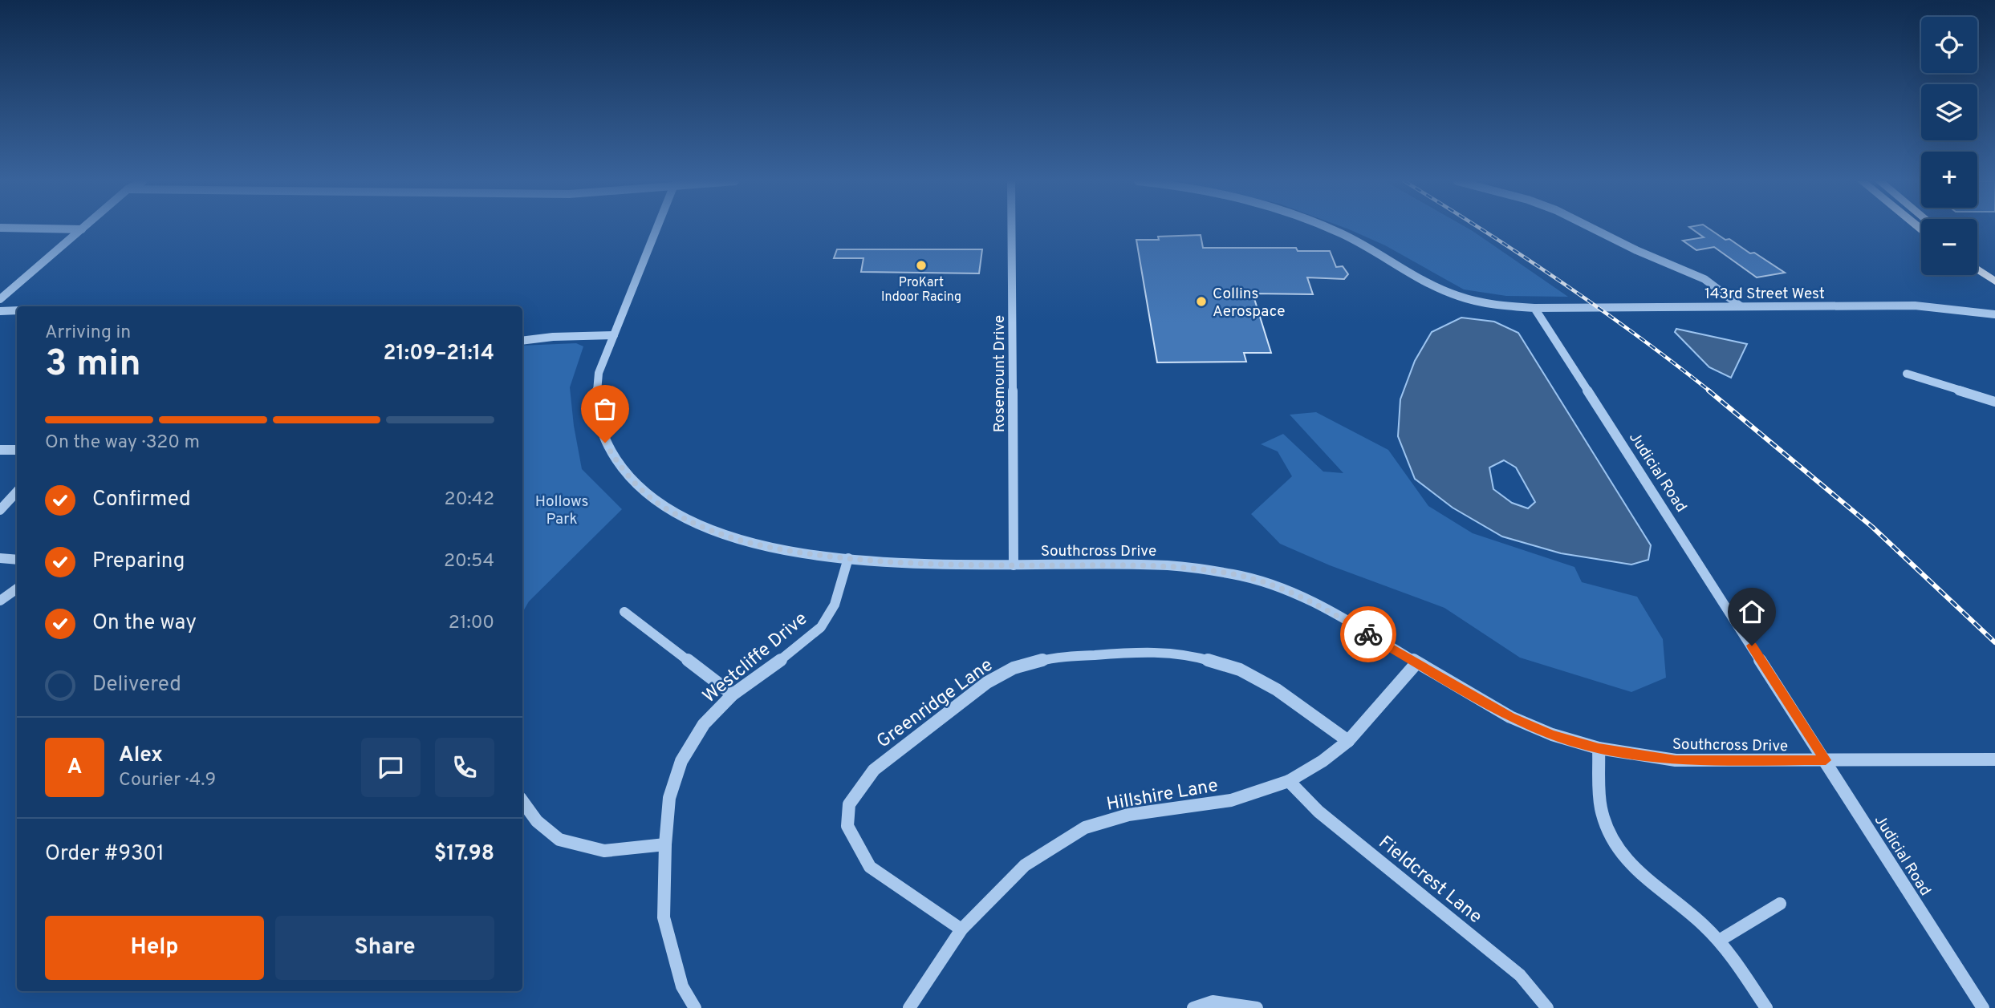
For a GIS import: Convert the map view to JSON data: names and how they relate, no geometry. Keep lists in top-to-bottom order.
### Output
{
  "streets": {
    "street": [
      "143rd Street West",
      "Rosemount Drive",
      "Judicial Road",
      "Southcross Drive",
      "Westcliffe Drive",
      "Greenridge Lane",
      "Hillshire Lane",
      "Fieldcrest Lane"
    ]
  },
  "crossings": [
    ["143rd Street West", "Judicial Road"],
    ["Rosemount Drive", "Southcross Drive"],
    ["Judicial Road", "Southcross Drive"],
    ["Southcross Drive", "Westcliffe Drive"],
    ["Southcross Drive", "Hillshire Lane"],
    ["Greenridge Lane", "Hillshire Lane"],
    ["Hillshire Lane", "Fieldcrest Lane"]
  ],
  "parks": ["Hollows Park"],
  "places": ["ProKart Indoor Racing", "Collins Aerospace"],
  "page": {
    "map_buttons": ["+", "−"],
    "heading": ["3 min", "Arriving in", "21:09–21:14"],
    "panel": [
      "Alex",
      "Courier · 4.9",
      "Order #9301",
      "$17.98"
    ],
    "bar": "On the way · 320 m",
    "list": [
      ["Confirmed", "20:42"],
      ["Preparing", "20:54"],
      ["On the way", "21:00"],
      "Delivered"
    ],
    "round": "A",
    "buttons": ["Help", "Share"]
  }
}
